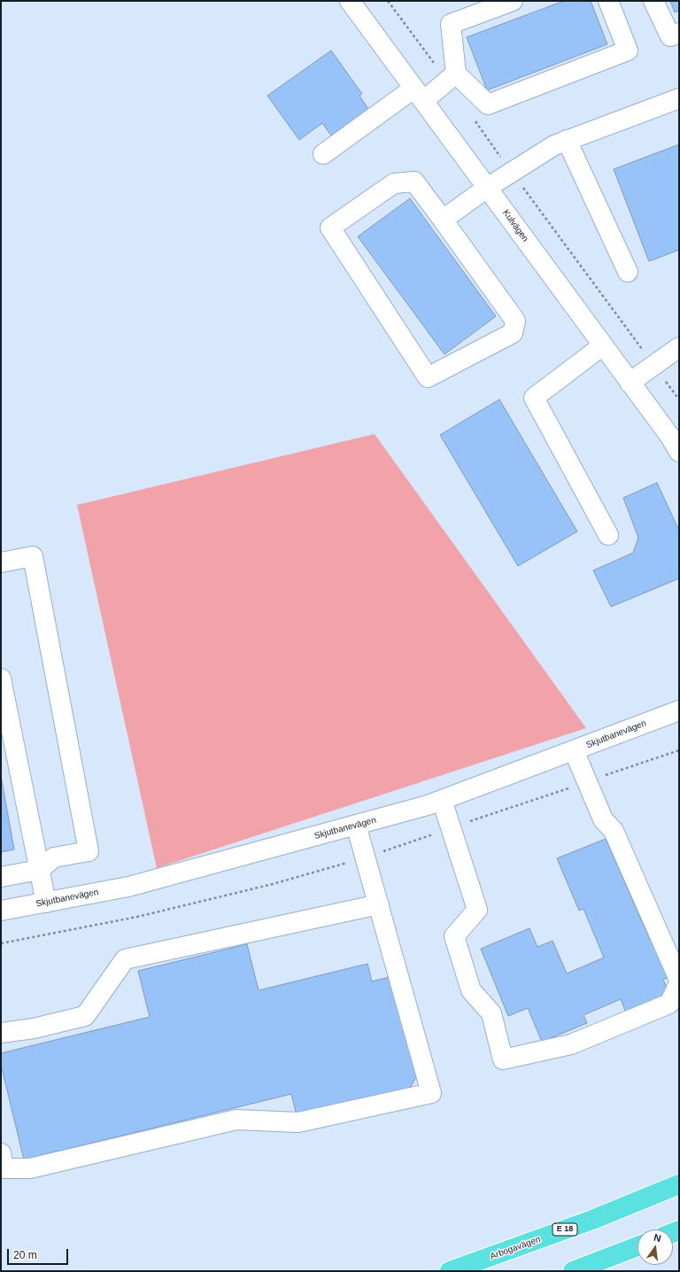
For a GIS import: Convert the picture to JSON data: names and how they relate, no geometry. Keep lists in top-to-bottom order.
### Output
{
  "streets": {
    "highway": ["E 18", "Arbogavägen"],
    "street": ["Kulvägen", "Skjutbanevägen"]
  },
  "scale_bar": "20 m",
  "north": "top"
}
